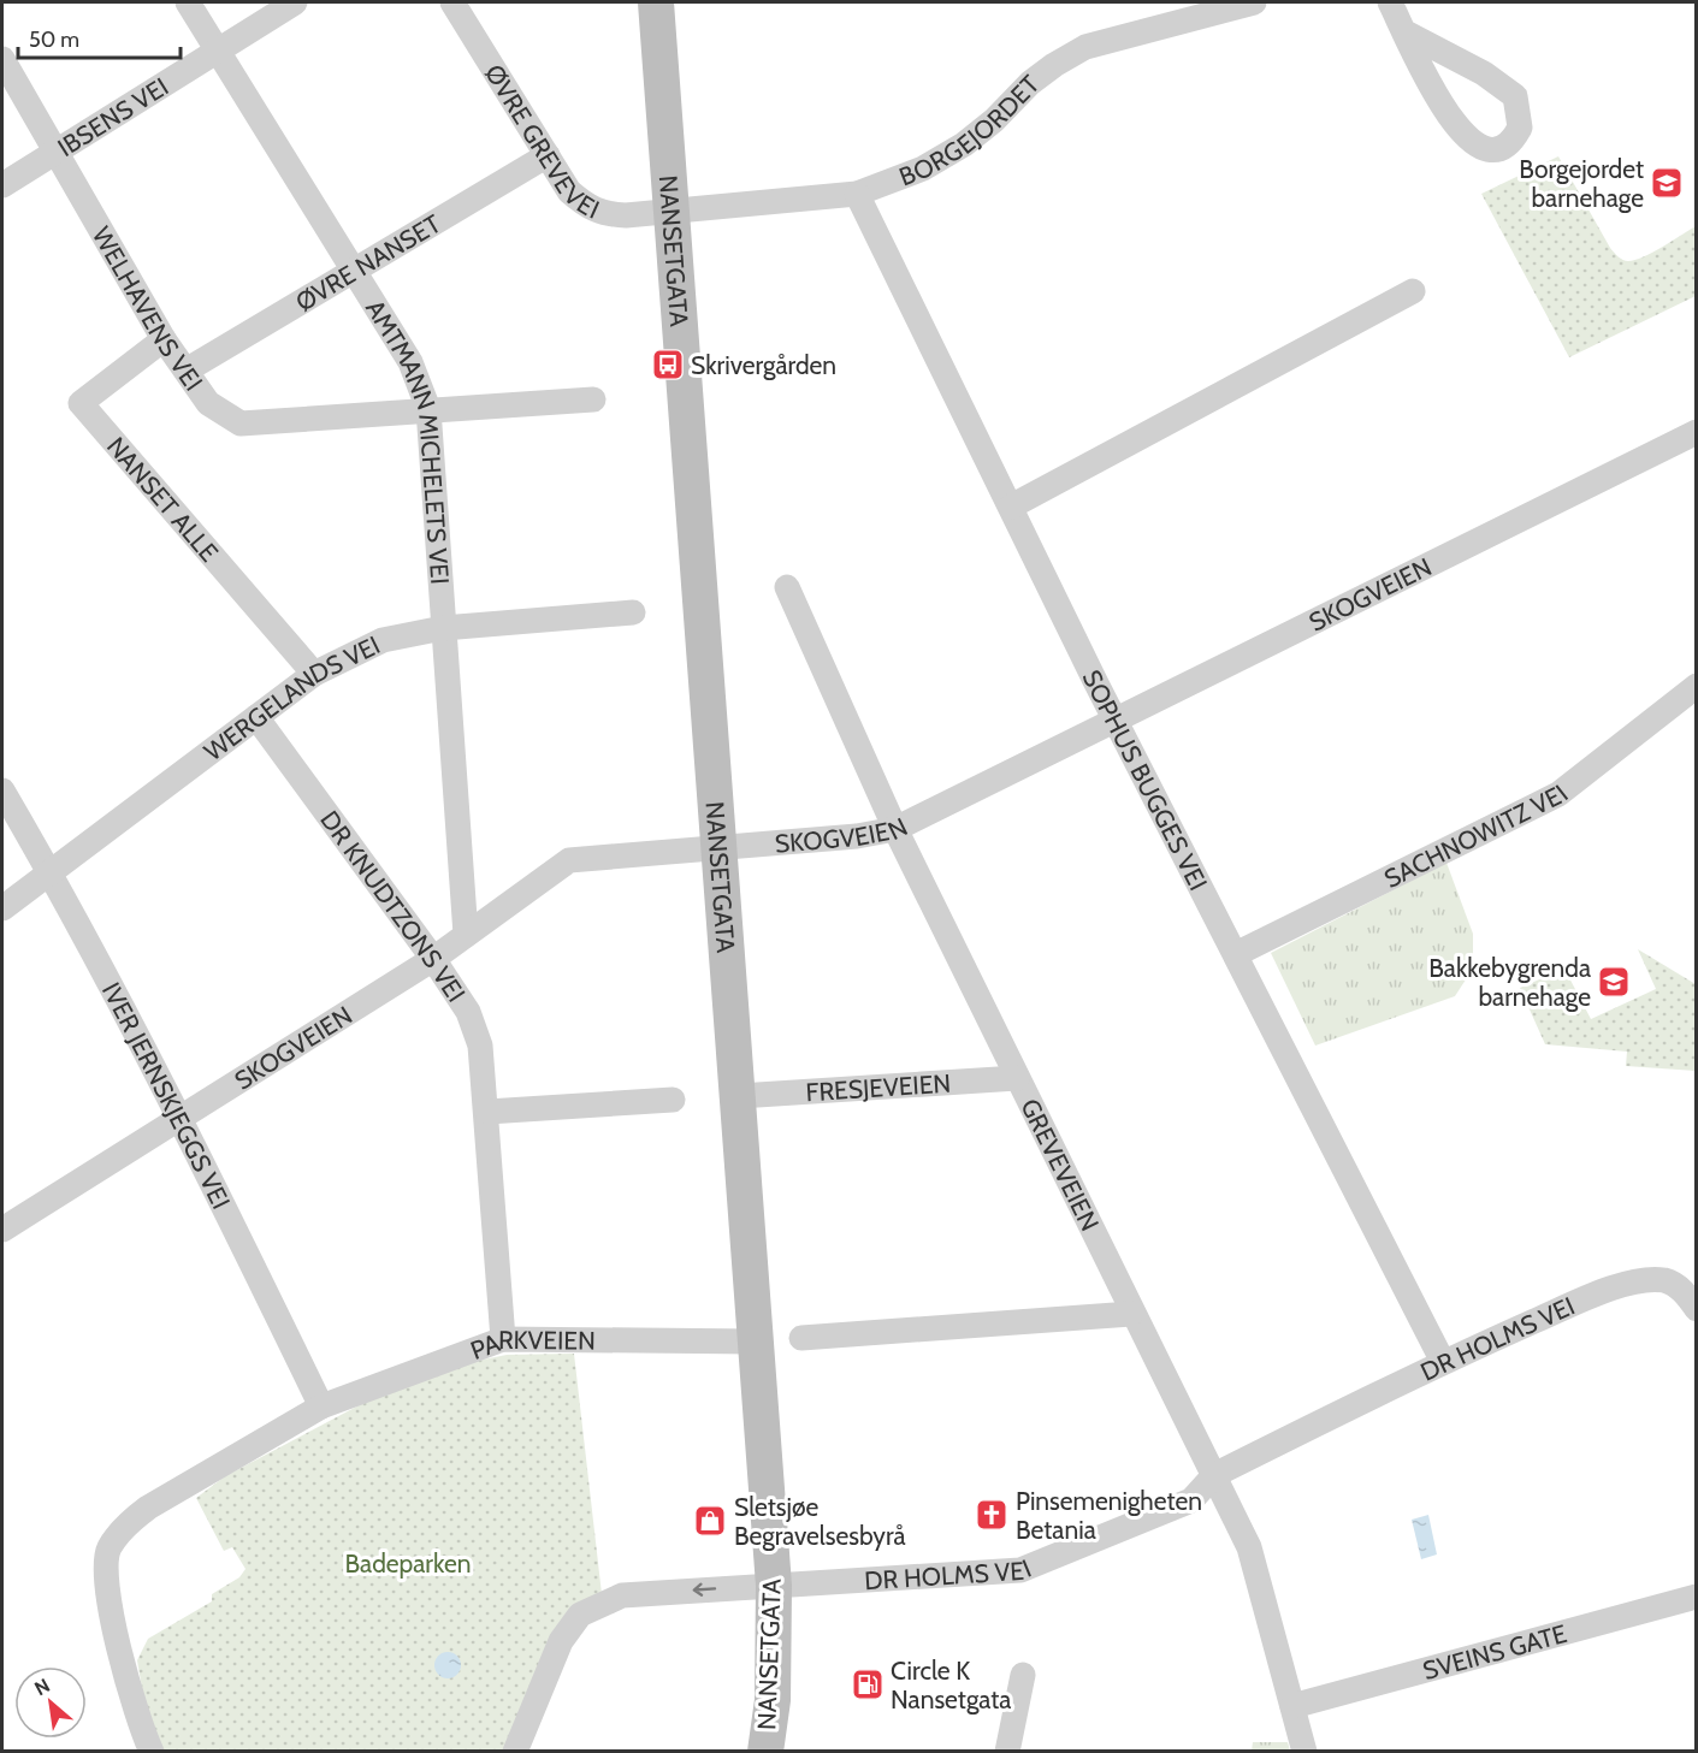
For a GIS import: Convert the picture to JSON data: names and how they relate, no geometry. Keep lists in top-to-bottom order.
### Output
{
  "streets": {
    "main road": ["NANSETGATA"],
    "street": [
      "IBSENS VEI",
      "BORGEJORDET",
      "ØVRE GREVEVEI",
      "ØVRE NANSET",
      "WELHAVENS VEI",
      "AMTMANN MICHELETS VEI",
      "NANSET ALLE",
      "SKOGVEIEN",
      "WERGELANDS VEI",
      "SOPHUS BUGGES VEI",
      "SACHNOWITZ VEI",
      "DR KNUDTZONS VEI",
      "FRESJEVEIEN",
      "IVER JERNSKJEGGS VEI",
      "GREVEVEIEN",
      "DR HOLMS VEI",
      "PARKVEIEN",
      "SVEINS GATE"
    ]
  },
  "crossings": [
    ["IBSENS VEI", "WELHAVENS VEI"],
    ["IBSENS VEI", "AMTMANN MICHELETS VEI"],
    ["BORGEJORDET", "ØVRE GREVEVEI"],
    ["BORGEJORDET", "NANSETGATA"],
    ["BORGEJORDET", "SOPHUS BUGGES VEI"],
    ["ØVRE GREVEVEI", "NANSETGATA"],
    ["ØVRE GREVEVEI", "ØVRE NANSET"],
    ["NANSETGATA", "SKOGVEIEN"],
    ["NANSETGATA", "FRESJEVEIEN"],
    ["NANSETGATA", "DR HOLMS VEI"],
    ["NANSETGATA", "PARKVEIEN"],
    ["ØVRE NANSET", "WELHAVENS VEI"],
    ["ØVRE NANSET", "AMTMANN MICHELETS VEI"],
    ["WELHAVENS VEI", "AMTMANN MICHELETS VEI"],
    ["WELHAVENS VEI", "NANSET ALLE"],
    ["AMTMANN MICHELETS VEI", "SKOGVEIEN"],
    ["AMTMANN MICHELETS VEI", "WERGELANDS VEI"],
    ["NANSET ALLE", "WERGELANDS VEI"],
    ["SKOGVEIEN", "SOPHUS BUGGES VEI"],
    ["SKOGVEIEN", "DR KNUDTZONS VEI"],
    ["SKOGVEIEN", "IVER JERNSKJEGGS VEI"],
    ["SKOGVEIEN", "GREVEVEIEN"],
    ["WERGELANDS VEI", "DR KNUDTZONS VEI"],
    ["WERGELANDS VEI", "IVER JERNSKJEGGS VEI"],
    ["SOPHUS BUGGES VEI", "SACHNOWITZ VEI"],
    ["SOPHUS BUGGES VEI", "DR HOLMS VEI"],
    ["DR KNUDTZONS VEI", "PARKVEIEN"],
    ["FRESJEVEIEN", "GREVEVEIEN"],
    ["IVER JERNSKJEGGS VEI", "PARKVEIEN"],
    ["GREVEVEIEN", "DR HOLMS VEI"],
    ["GREVEVEIEN", "SVEINS GATE"]
  ],
  "parks": ["Badeparken"],
  "places": {
    "school or university": ["Borgejordet barnehage", "Bakkebygrenda barnehage"],
    "bus stop": ["Skrivergården"],
    "church": ["Pinsemenigheten Betania"],
    "shop": ["Sletsjøe Begravelsesbyrå"],
    "fuel station": ["Circle K Nansetgata"]
  },
  "scale_bar": "50 m",
  "north": "top left"
}
